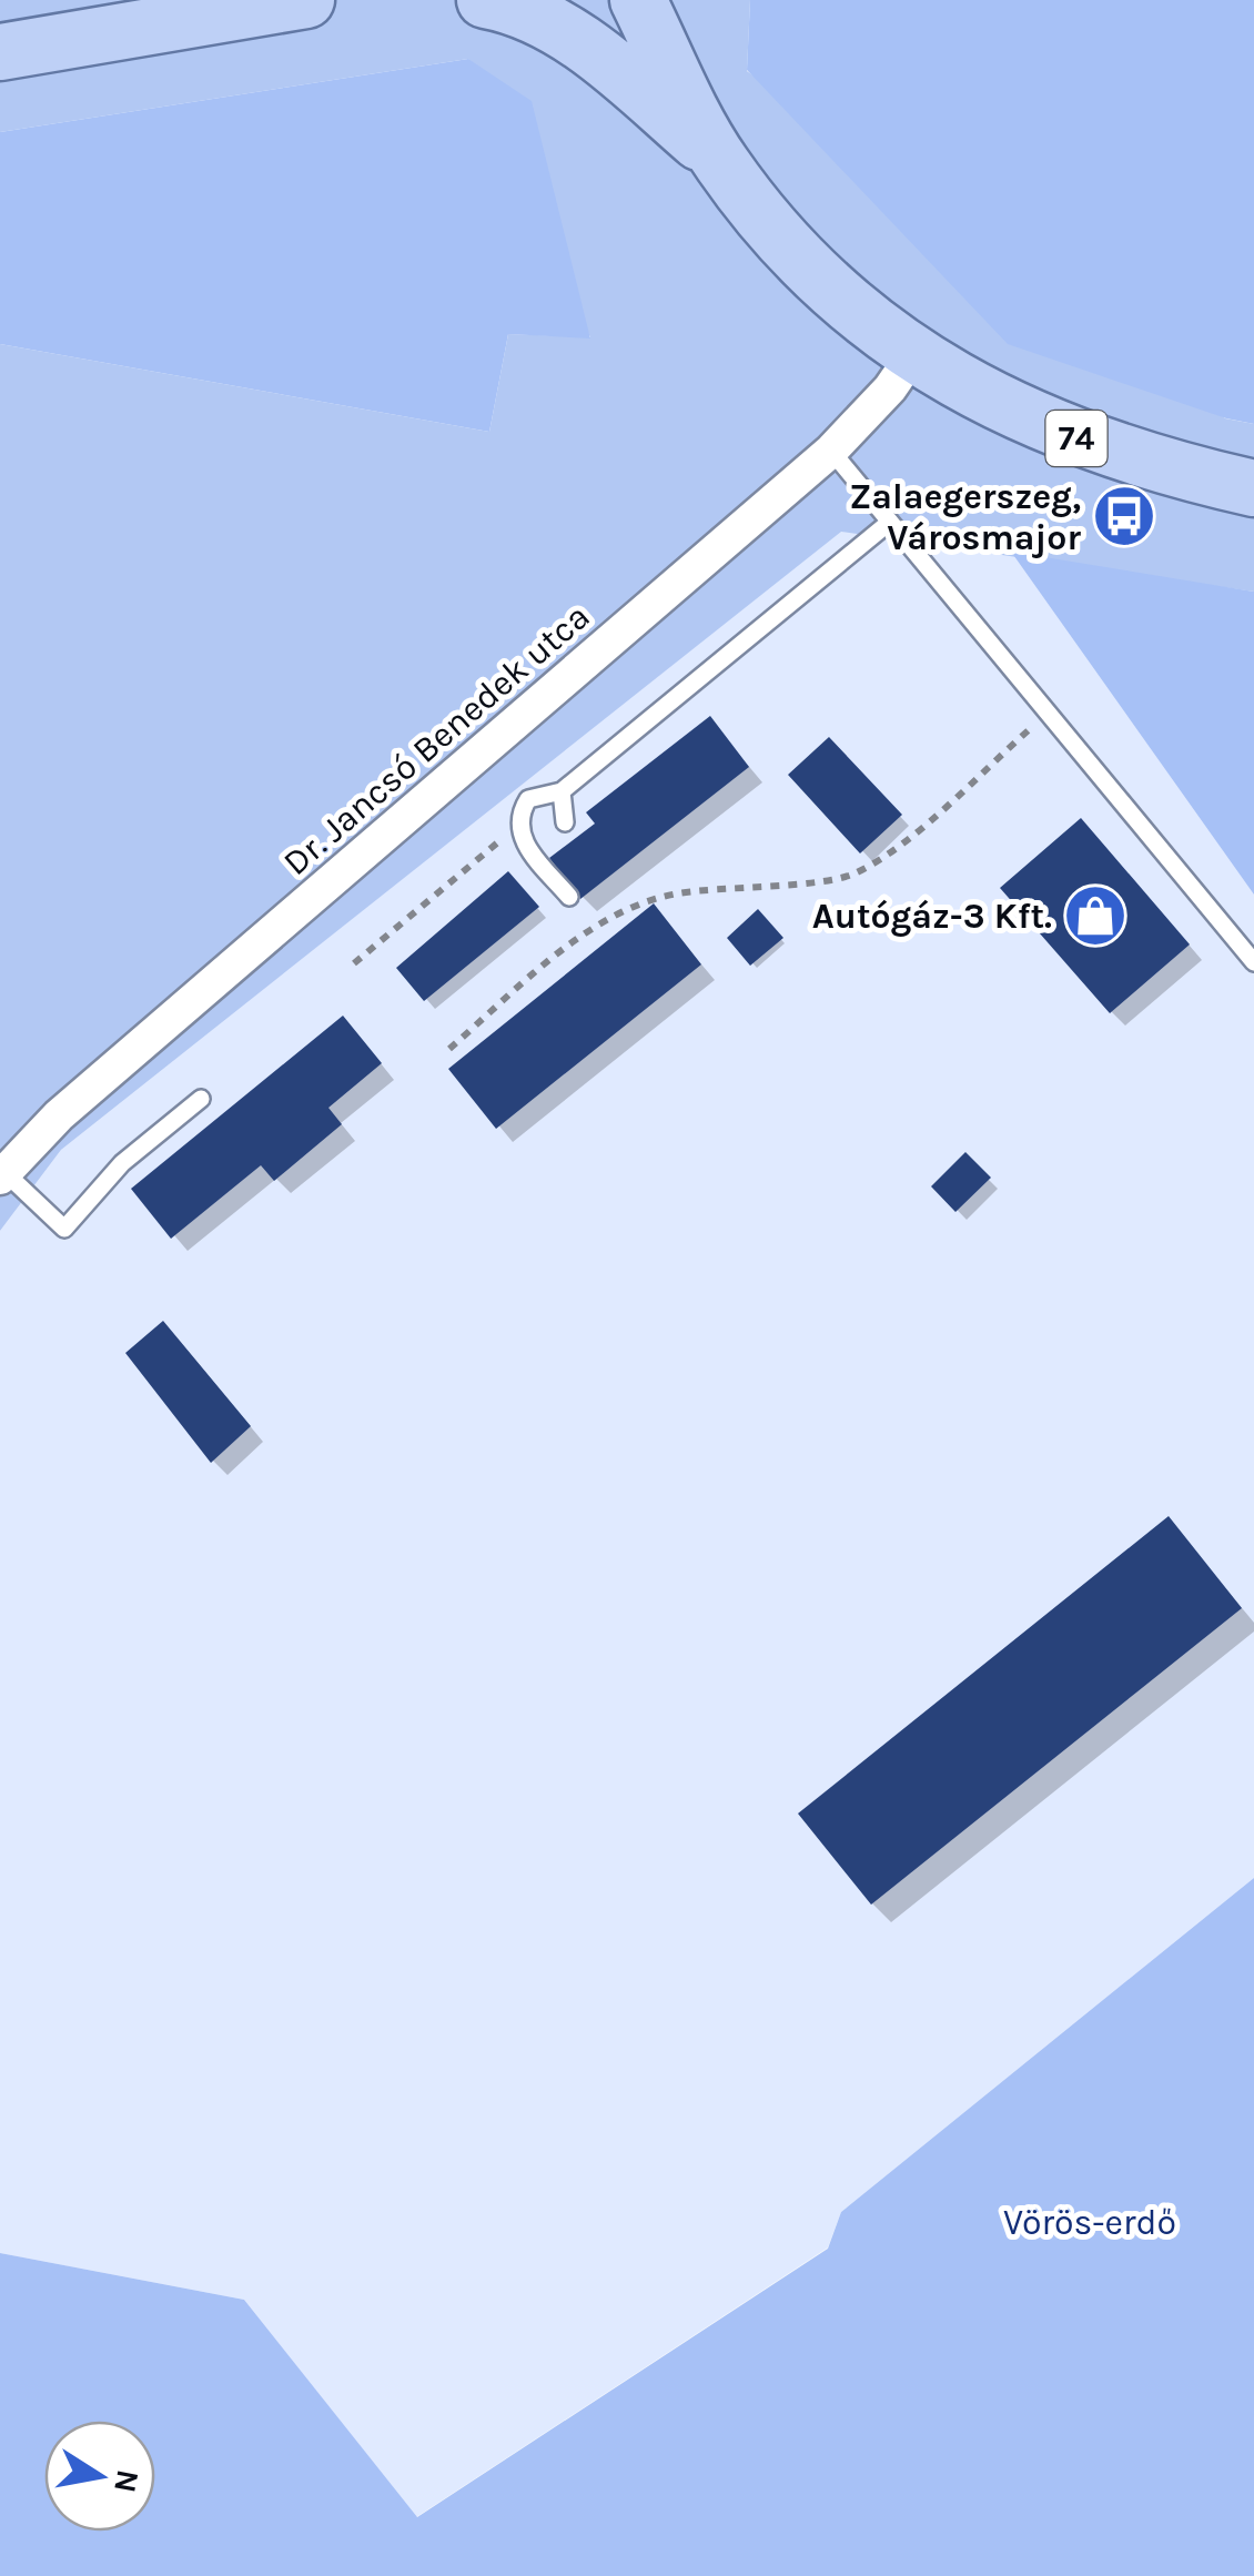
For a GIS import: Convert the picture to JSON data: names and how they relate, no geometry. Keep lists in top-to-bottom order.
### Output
{
  "streets": {
    "main road": ["74"],
    "street": ["Dr. Jancsó Benedek utca"]
  },
  "crossings": [
    ["74", "Dr. Jancsó Benedek utca"]
  ],
  "parks": ["Vörös-erdő"],
  "places": {
    "bus stop": ["Zalaegerszeg, Városmajor"],
    "shop": ["Autógáz-3 Kft."]
  },
  "north": "right"
}
